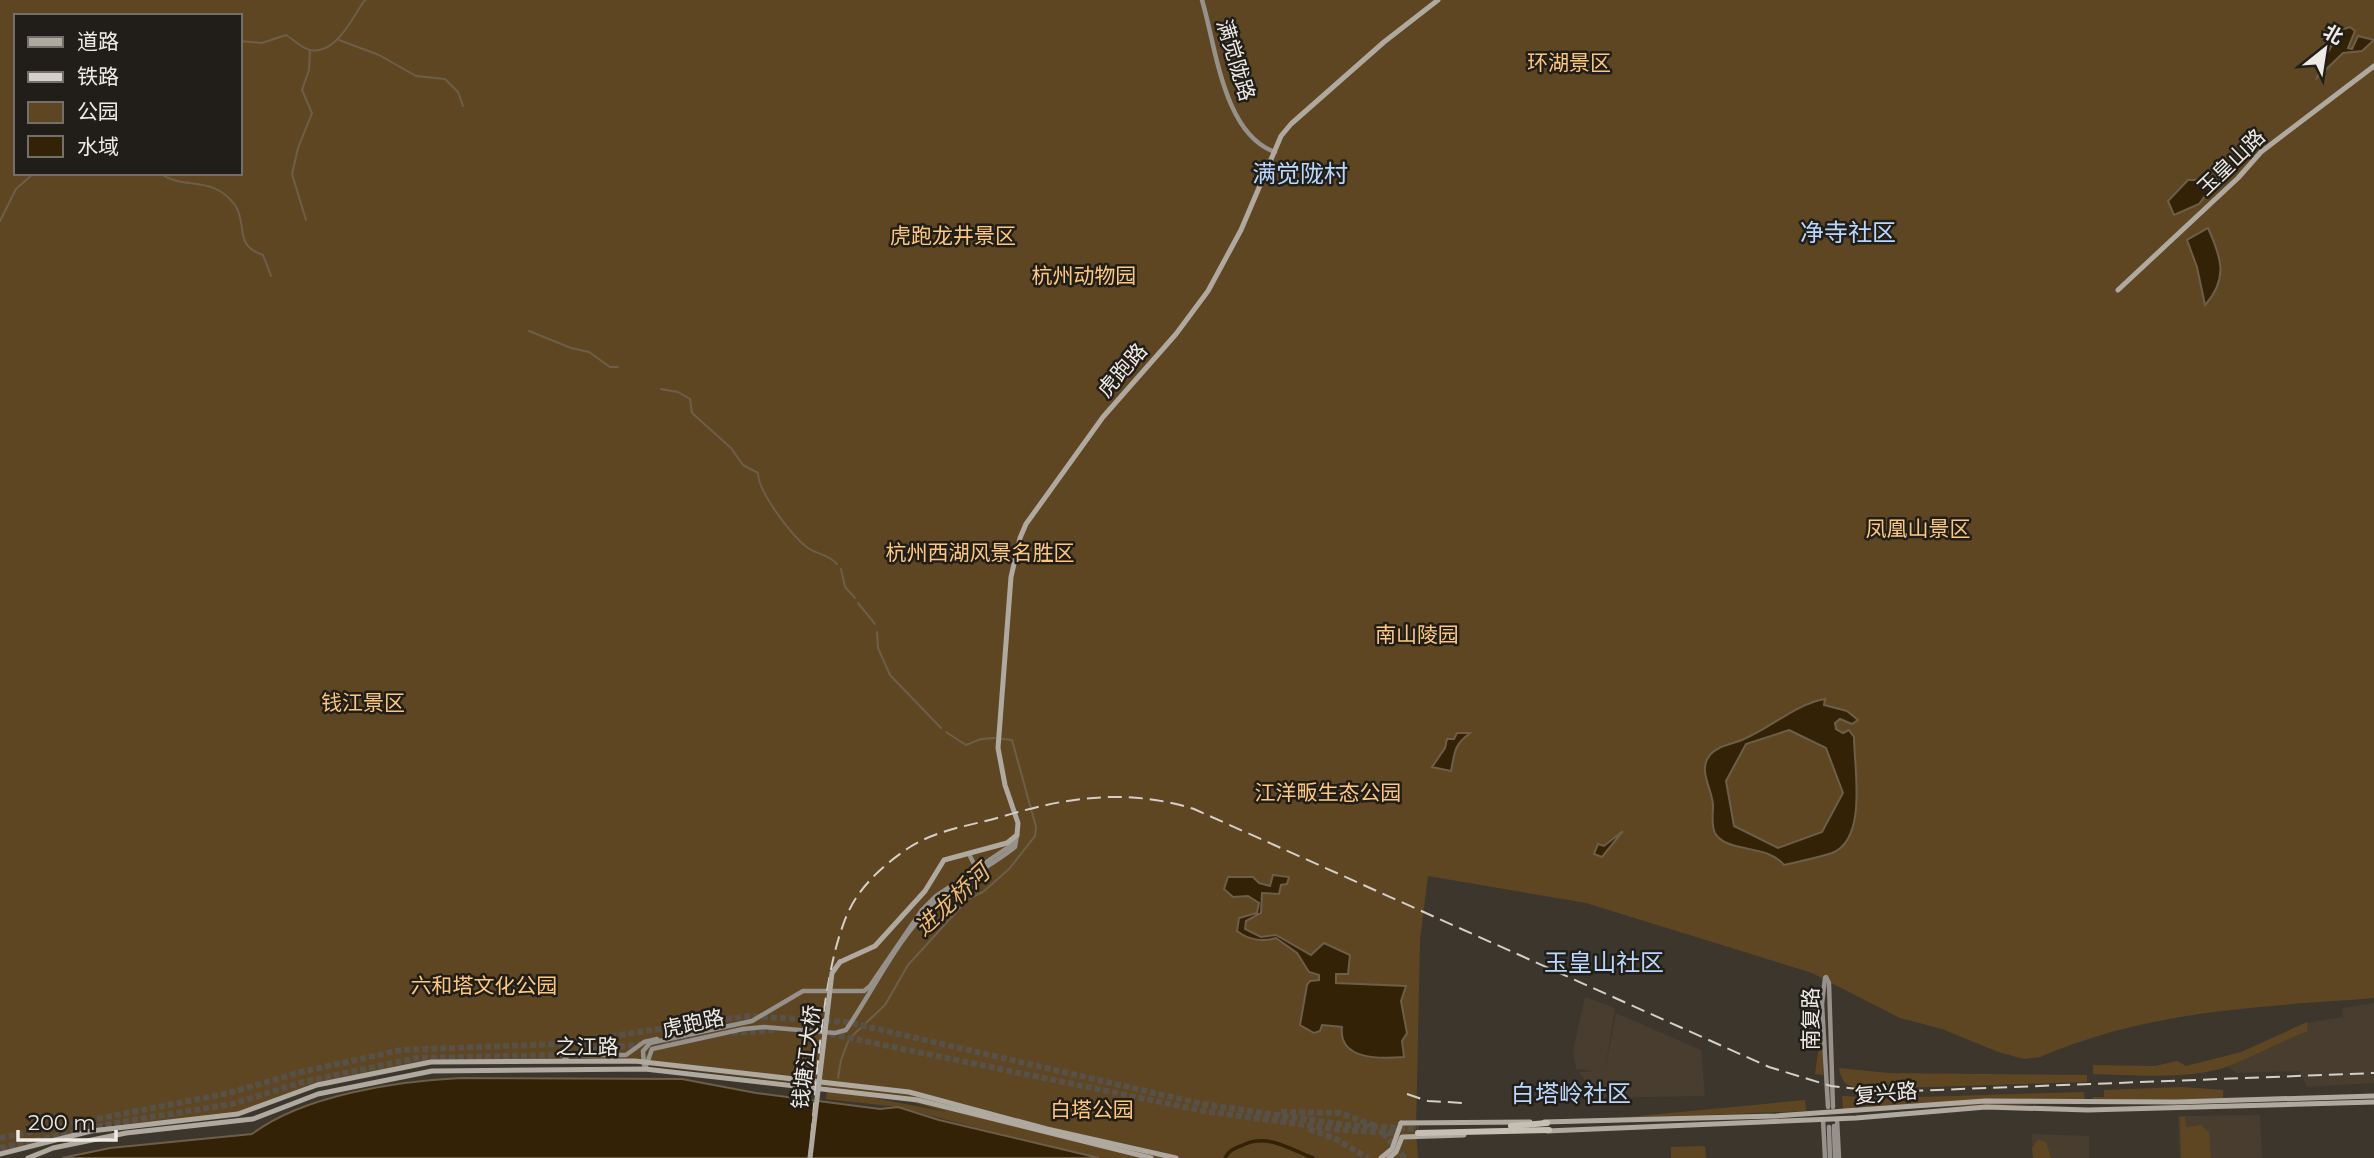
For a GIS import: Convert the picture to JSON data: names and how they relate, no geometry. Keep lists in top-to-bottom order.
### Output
{
  "streets": {
    "main road": [
      "满觉陇路",
      "玉皇山路",
      "虎跑路",
      "南复路",
      "之江路",
      "钱塘江大桥",
      "复兴路"
    ]
  },
  "crossings": [
    ["满觉陇路", "虎跑路"],
    ["虎跑路", "之江路"]
  ],
  "districts": [
    "满觉陇村",
    "净寺社区",
    "玉皇山社区",
    "白塔岭社区"
  ],
  "water": ["进龙桥河"],
  "parks": [
    "环湖景区",
    "虎跑龙井景区",
    "杭州动物园",
    "凤凰山景区",
    "杭州西湖风景名胜区",
    "南山陵园",
    "钱江景区",
    "江洋畈生态公园",
    "六和塔文化公园",
    "白塔公园"
  ],
  "legend": [
    "道路",
    "铁路",
    "公园",
    "水域"
  ],
  "scale_bar": "200 m",
  "north": "top right"
}
